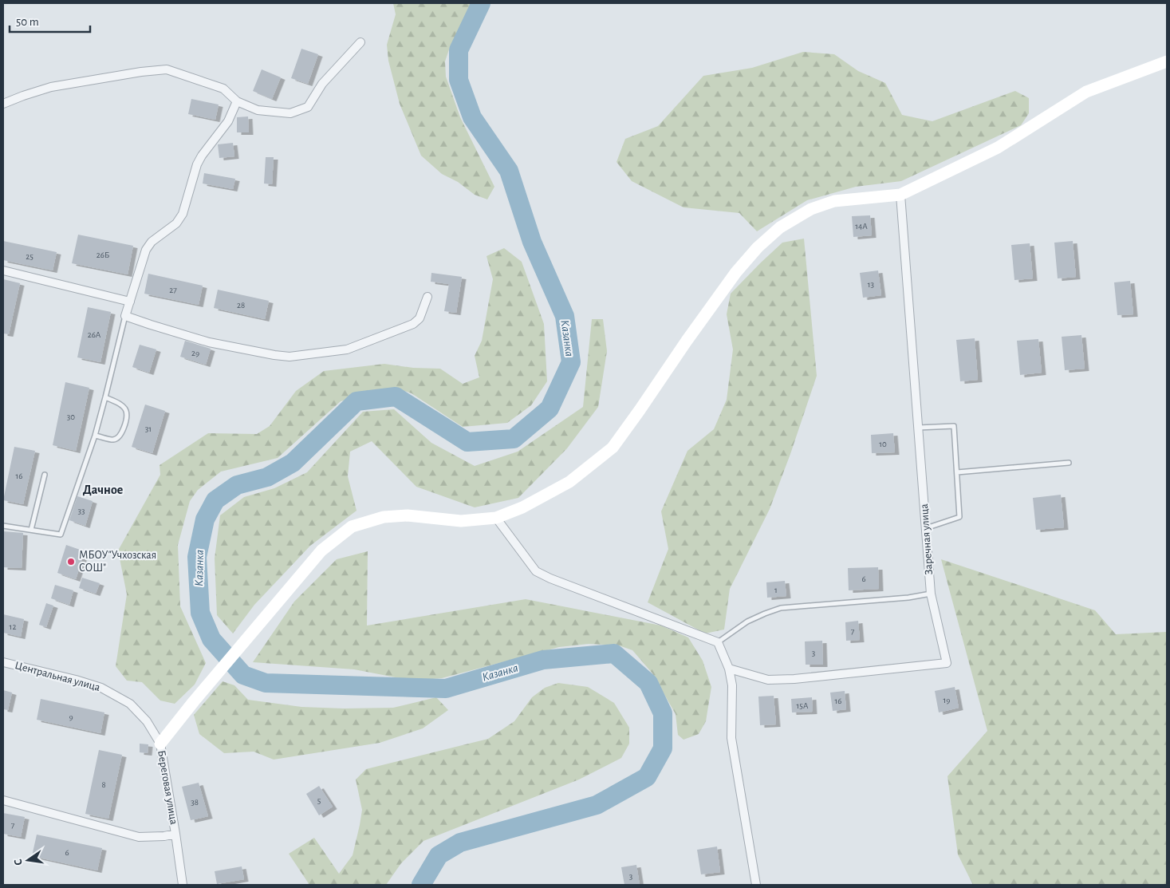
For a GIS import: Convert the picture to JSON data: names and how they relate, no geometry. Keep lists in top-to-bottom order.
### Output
{
  "streets": {
    "street": ["Заречная улица", "Центральная улица", "Береговая улица"]
  },
  "crossings": [
    ["Заречная улица", "Береговая улица"],
    ["Центральная улица", "Береговая улица"]
  ],
  "districts": ["Дачное"],
  "water": ["Казанка"],
  "places": ["МБОУ\"Учхозская СОШ\""],
  "house_numbers": [
    "14А",
    "26Б",
    "25",
    "13",
    "27",
    "28",
    "26А",
    "29",
    "30",
    "31",
    "10",
    "16",
    "33",
    "6",
    "1",
    "12",
    "7",
    "3",
    "19",
    "16",
    "15А",
    "9",
    "8",
    "5",
    "38",
    "7",
    "6",
    "3"
  ],
  "scale_bar": "50 m",
  "north": "left"
}
